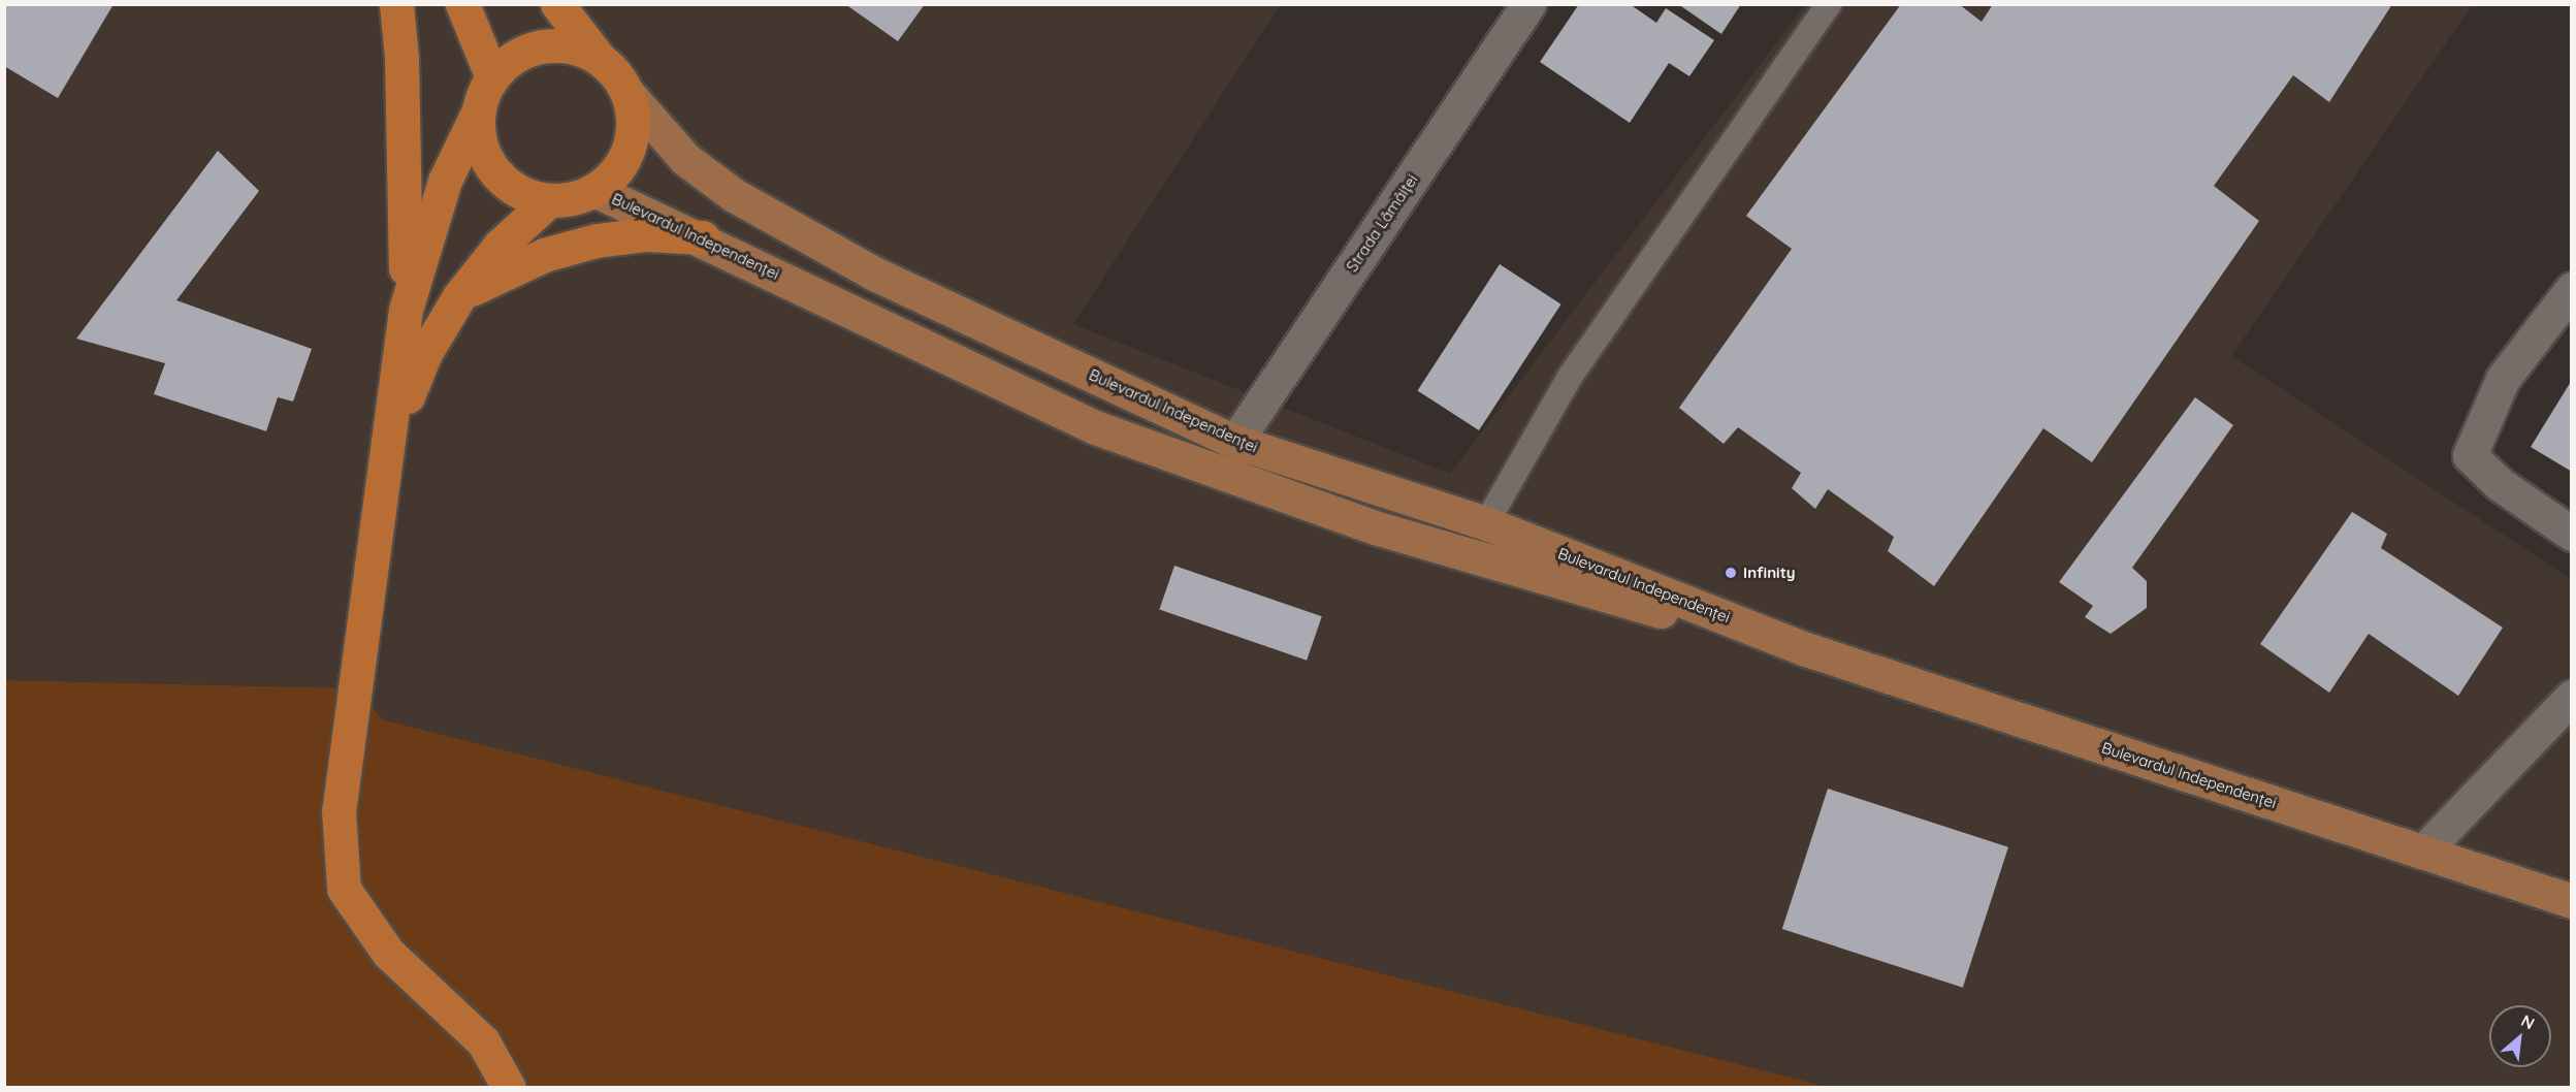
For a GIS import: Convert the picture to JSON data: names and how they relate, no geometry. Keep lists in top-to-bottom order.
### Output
{
  "streets": {
    "main road": ["Bulevardul Independenței"],
    "street": ["Strada Lămâiței"]
  },
  "crossings": [
    ["Strada Lămâiței", "Bulevardul Independenței"]
  ],
  "places": ["Infinity"],
  "north": "top right"
}
